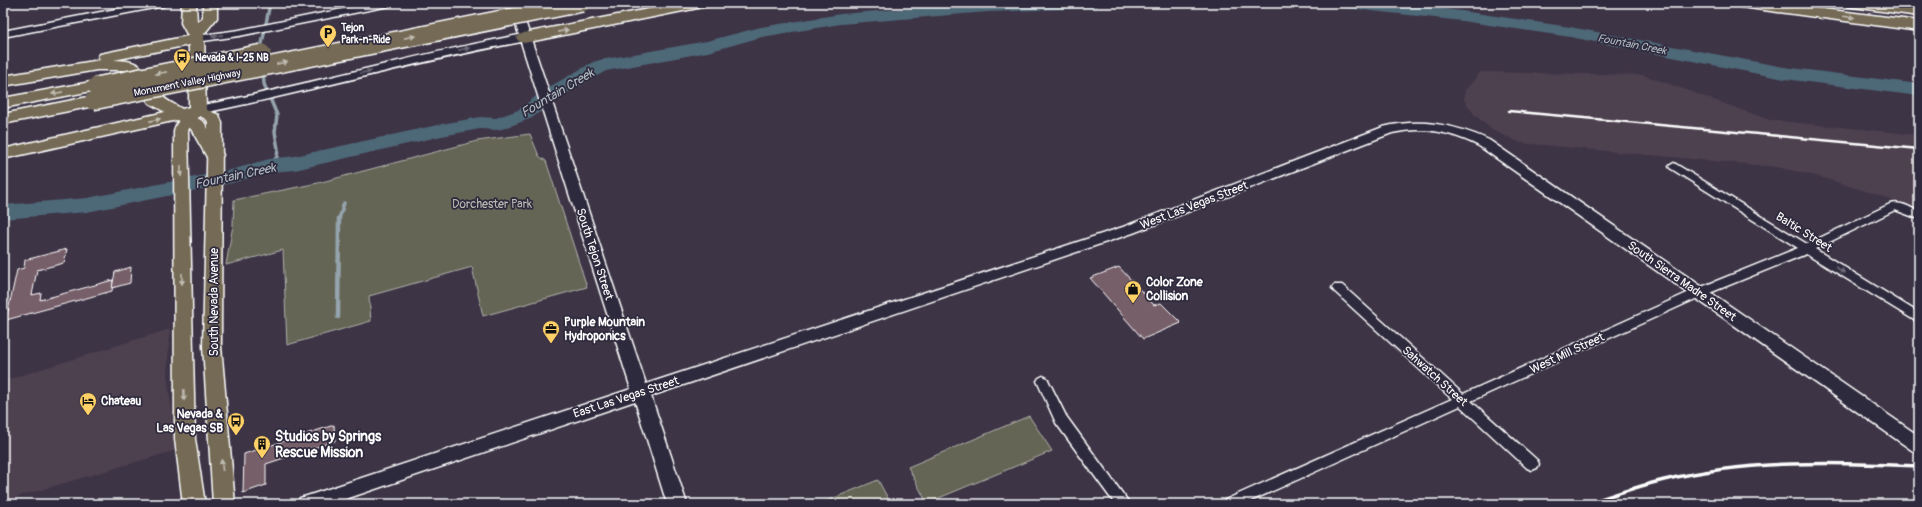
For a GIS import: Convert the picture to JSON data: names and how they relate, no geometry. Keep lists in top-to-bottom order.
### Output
{
  "streets": {
    "highway": ["Monument Valley Highway"],
    "main road": ["South Nevada Avenue"],
    "street": [
      "West Las Vegas Street",
      "Baltic Street",
      "South Tejon Street",
      "South Sierra Madre Street",
      "West Mill Street",
      "Sahwatch Street",
      "East Las Vegas Street"
    ]
  },
  "crossings": [
    ["Monument Valley Highway", "South Tejon Street"],
    ["West Las Vegas Street", "South Sierra Madre Street"],
    ["West Las Vegas Street", "East Las Vegas Street"],
    ["Baltic Street", "West Mill Street"],
    ["South Tejon Street", "East Las Vegas Street"],
    ["South Sierra Madre Street", "West Mill Street"],
    ["West Mill Street", "Sahwatch Street"]
  ],
  "one_way": ["Baltic Street"],
  "water": ["Fountain Creek"],
  "parks": ["Dorchester Park"],
  "places": {
    "parking": ["Tejon Park-n-Ride"],
    "bus stop": ["Nevada & I-25 NB", "Nevada & Las Vegas SB"],
    "shop": ["Color Zone Collision"],
    "office": ["Purple Mountain Hydroponics"],
    "hotel": ["Chateau"],
    "building": ["Studios by Springs Rescue Mission"]
  }
}
